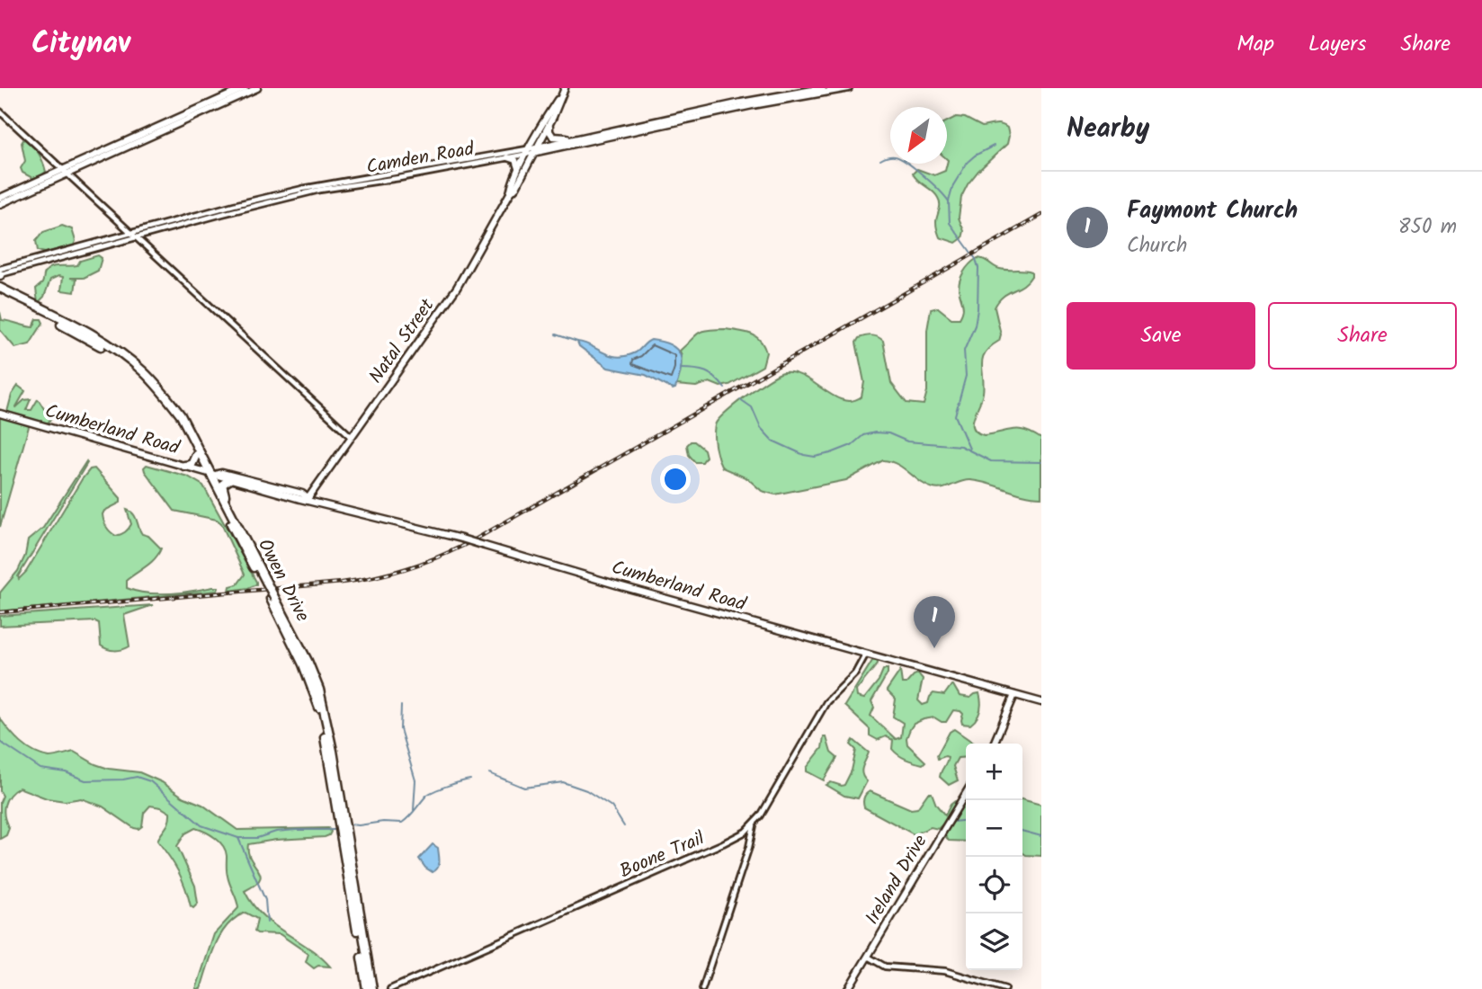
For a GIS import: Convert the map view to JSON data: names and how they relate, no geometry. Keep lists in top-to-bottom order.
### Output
{
  "streets": {
    "highway": ["Owen Drive"],
    "main road": [
      "Camden Road",
      "Natal Street",
      "Cumberland Road",
      "Ireland Drive"
    ],
    "street": ["Boone Trail"]
  },
  "crossings": [
    ["Camden Road", "Natal Street"],
    ["Natal Street", "Cumberland Road"],
    ["Cumberland Road", "Owen Drive"],
    ["Cumberland Road", "Boone Trail"]
  ],
  "north": "bottom left",
  "page": {
    "header": "Citynav",
    "nav": ["Map", "Layers", "Share"],
    "heading": "Nearby",
    "list": [
      {
        "mark": "1",
        "name": "Faymont Church",
        "note": "Church",
        "value": "850 m"
      }
    ],
    "buttons": ["Save", "Share"],
    "pins": "1",
    "map_buttons": ["+", "−"]
  }
}
